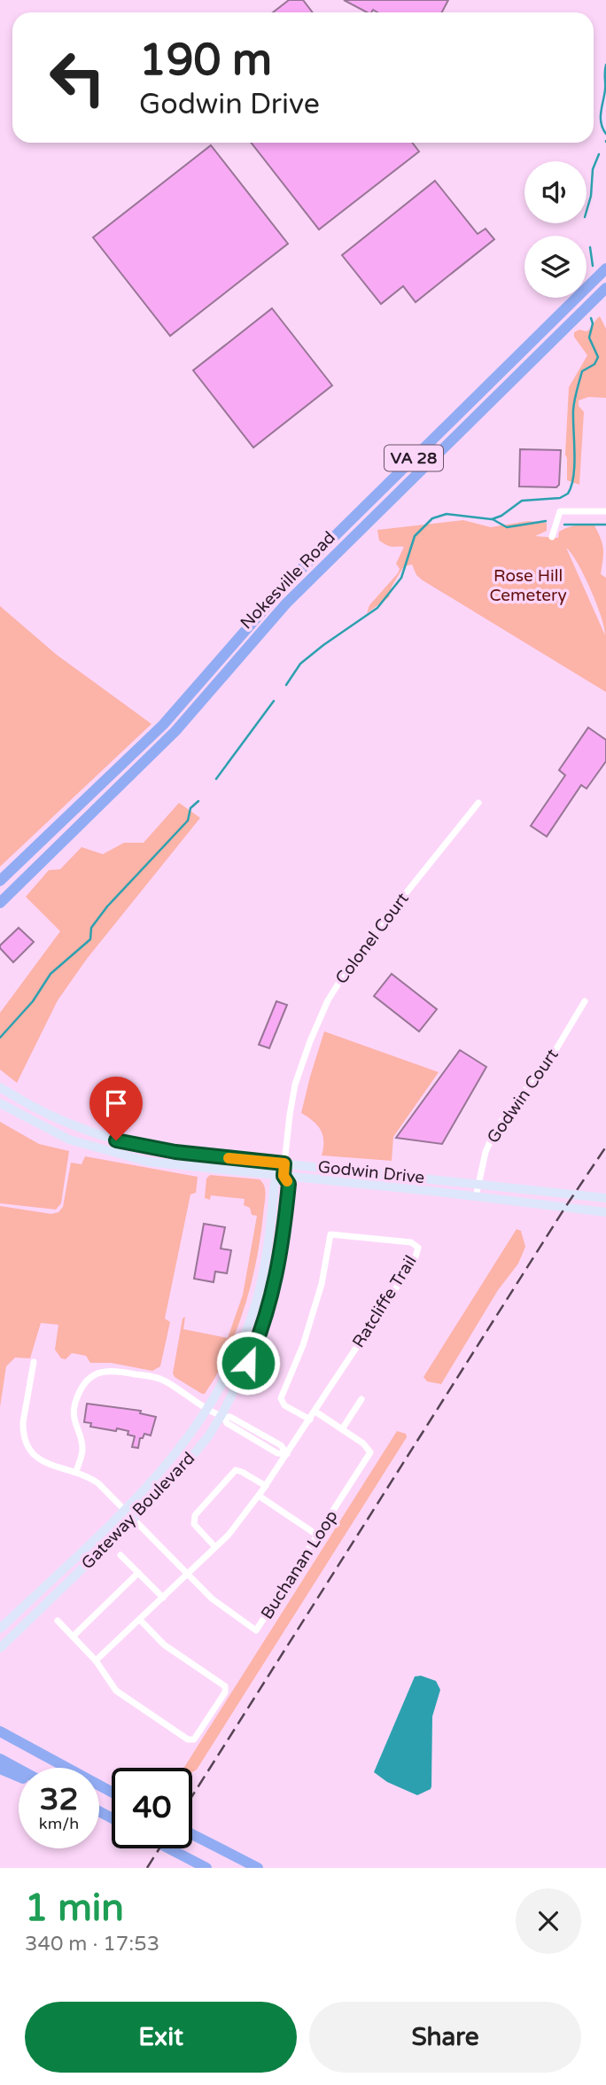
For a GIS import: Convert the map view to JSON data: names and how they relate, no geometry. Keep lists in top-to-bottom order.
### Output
{
  "streets": {
    "highway": ["VA 28", "Nokesville Road"],
    "street": [
      "Colonel Court",
      "Godwin Court",
      "Godwin Drive",
      "Ratcliffe Trail",
      "Gateway Boulevard",
      "Buchanan Loop"
    ]
  },
  "crossings": [
    ["Colonel Court", "Godwin Drive"],
    ["Colonel Court", "Gateway Boulevard"],
    ["Godwin Court", "Godwin Drive"],
    ["Godwin Drive", "Gateway Boulevard"],
    ["Ratcliffe Trail", "Buchanan Loop"],
    ["Gateway Boulevard", "Buchanan Loop"]
  ],
  "parks": ["Rose Hill Cemetery"],
  "page": {
    "turn": ["190 m", "Godwin Drive"],
    "speed": "32 km/h",
    "limit": "40",
    "heading": ["1 min", "340 m · 17:53"],
    "buttons": ["Exit", "Share"]
  }
}
